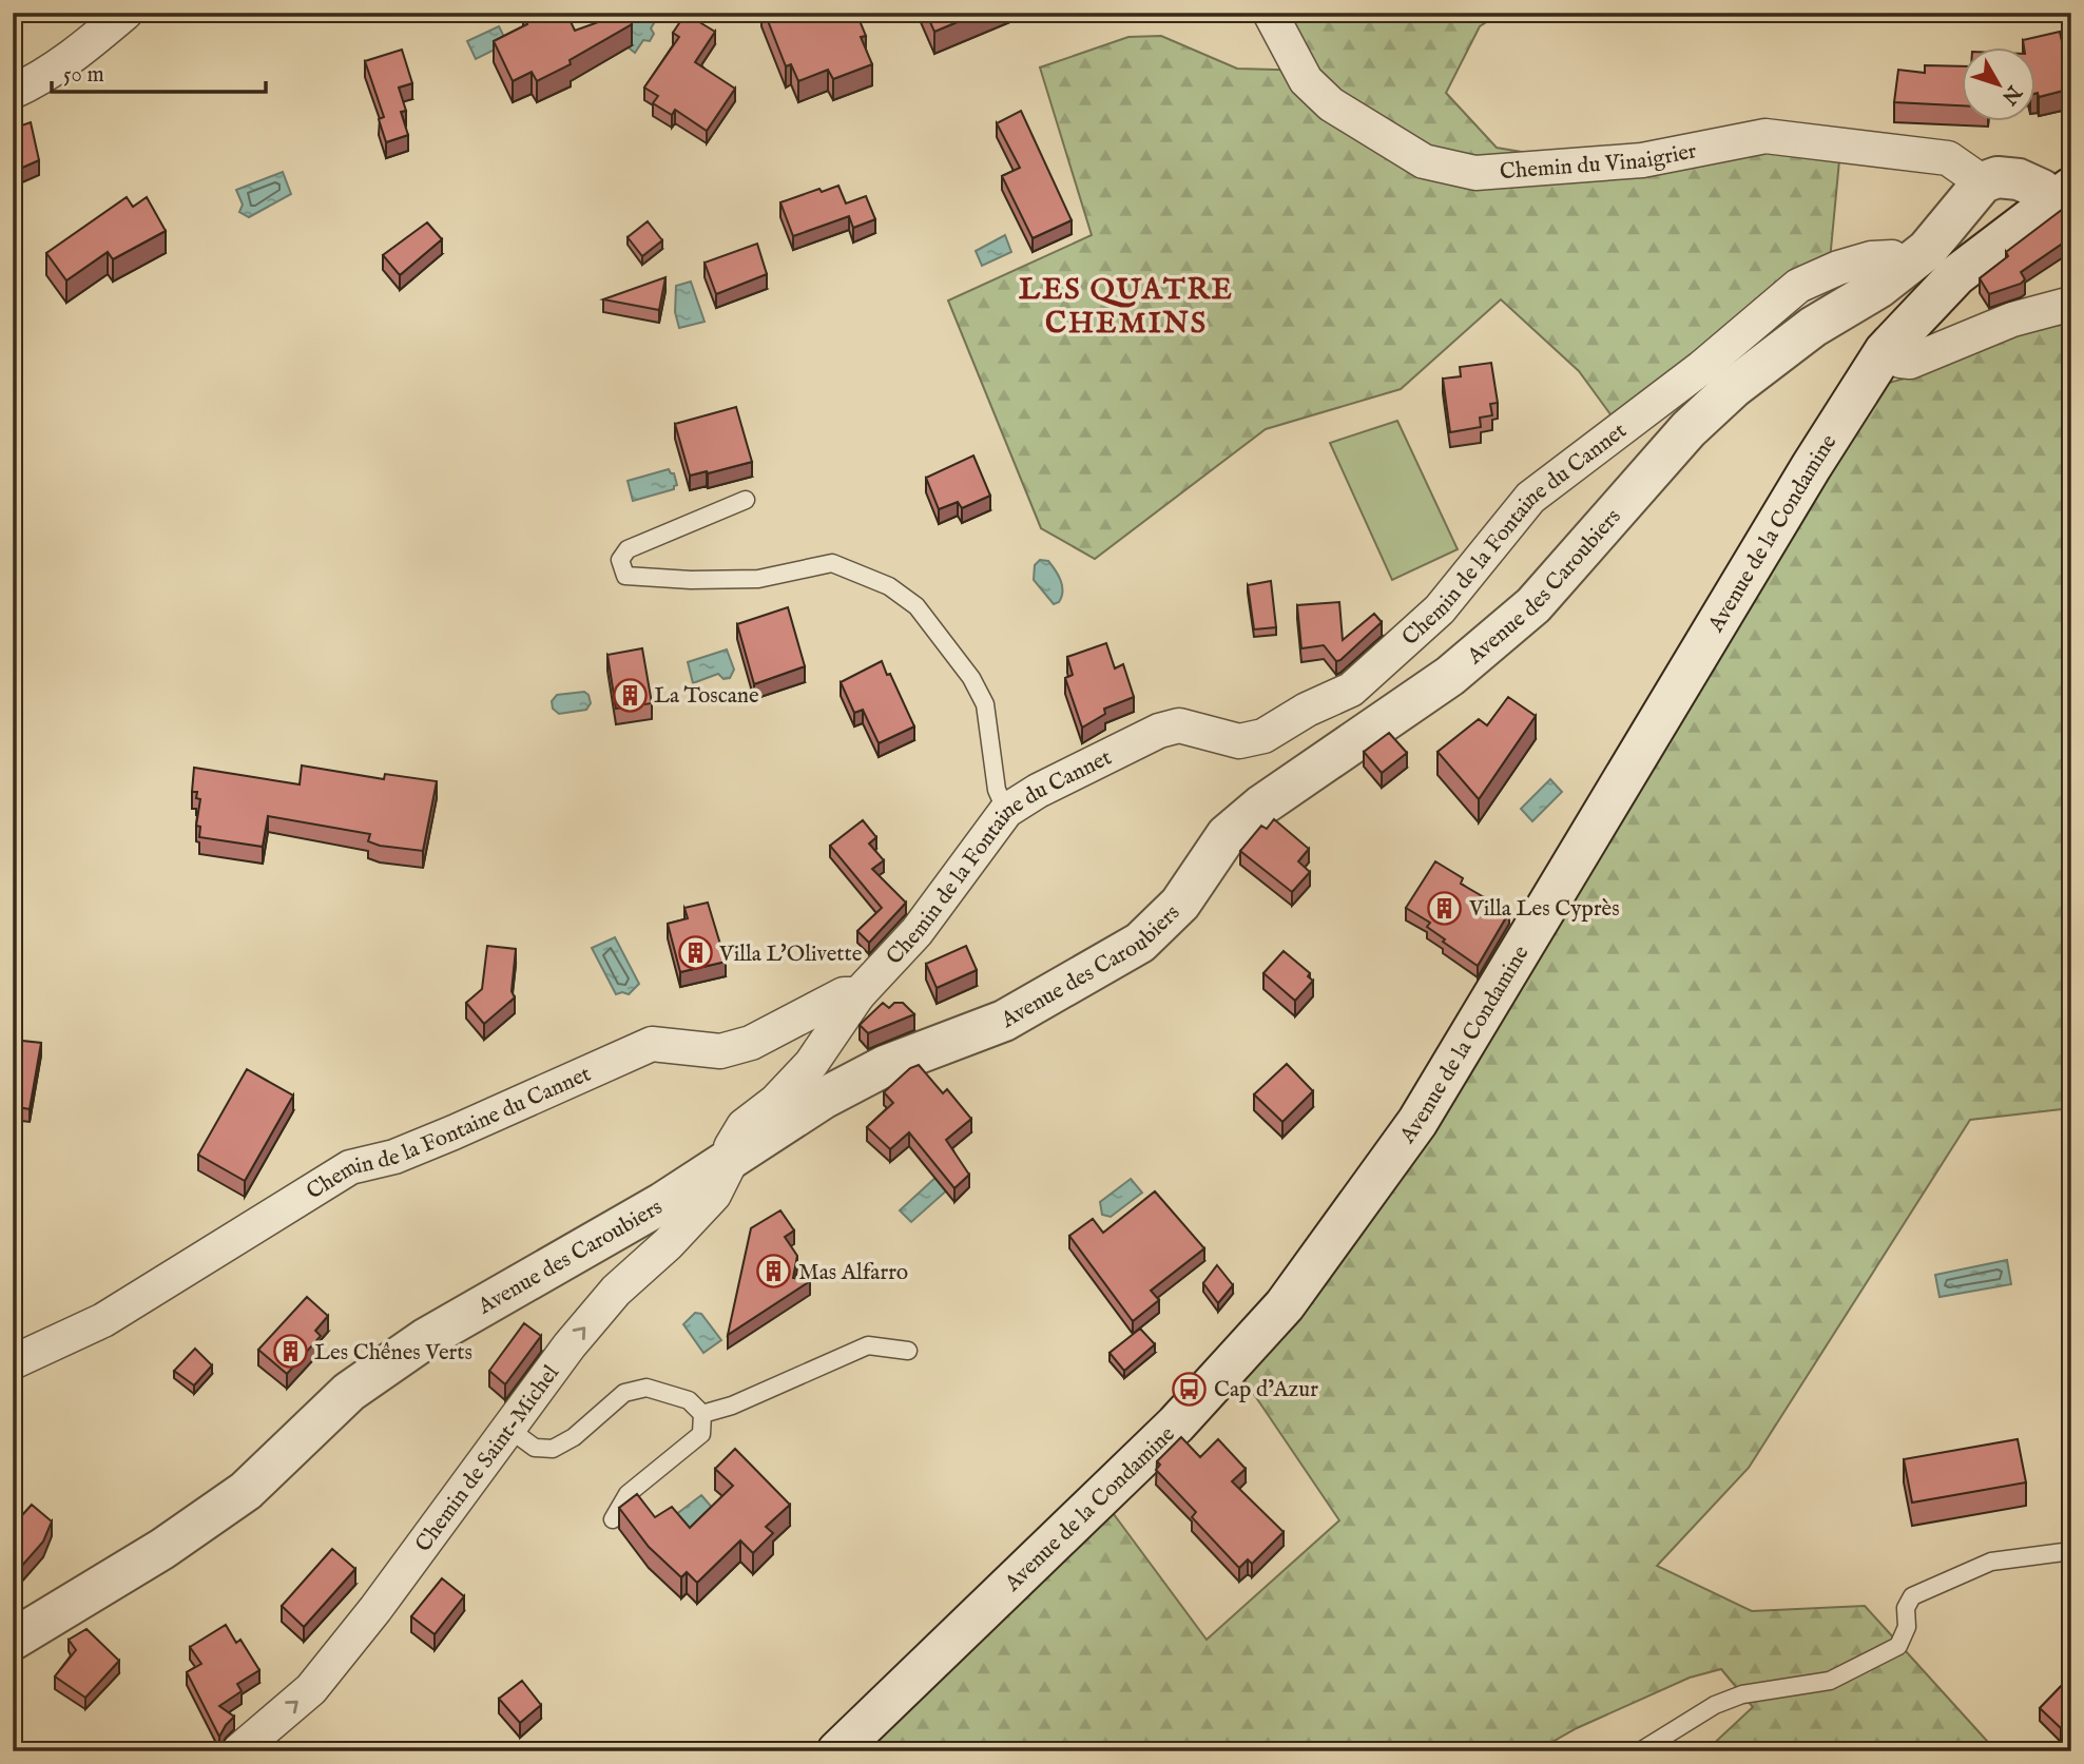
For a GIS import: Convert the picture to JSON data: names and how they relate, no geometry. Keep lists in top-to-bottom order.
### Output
{
  "streets": {
    "street": [
      "Chemin du Vinaigrier",
      "Avenue de la Condamine",
      "Chemin de la Fontaine du Cannet",
      "Avenue des Caroubiers",
      "Chemin de Saint-Michel"
    ]
  },
  "crossings": [
    ["Chemin du Vinaigrier", "Avenue des Caroubiers"],
    ["Chemin de la Fontaine du Cannet", "Avenue des Caroubiers"],
    ["Chemin de la Fontaine du Cannet", "Chemin de Saint-Michel"],
    ["Avenue des Caroubiers", "Chemin de Saint-Michel"]
  ],
  "one_way": ["Chemin de Saint-Michel"],
  "districts": ["LES QUATRE CHEMINS"],
  "places": {
    "building": [
      "La Toscane",
      "Villa Les Cyprès",
      "Villa L'Olivette",
      "Mas Alfarro",
      "Les Chênes Verts"
    ],
    "bus stop": ["Cap d’Azur"]
  },
  "scale_bar": "50 m",
  "north": "bottom right"
}
